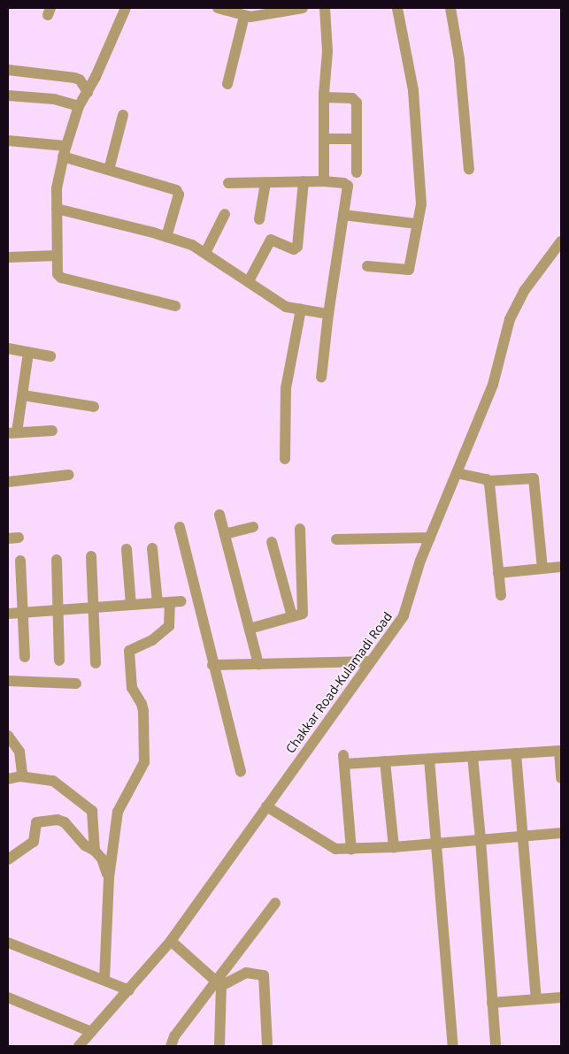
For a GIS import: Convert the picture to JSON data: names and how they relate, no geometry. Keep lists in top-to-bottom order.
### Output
{
  "streets": {
    "street": ["Chakkar Road-Kulamadi Road"]
  }
}
